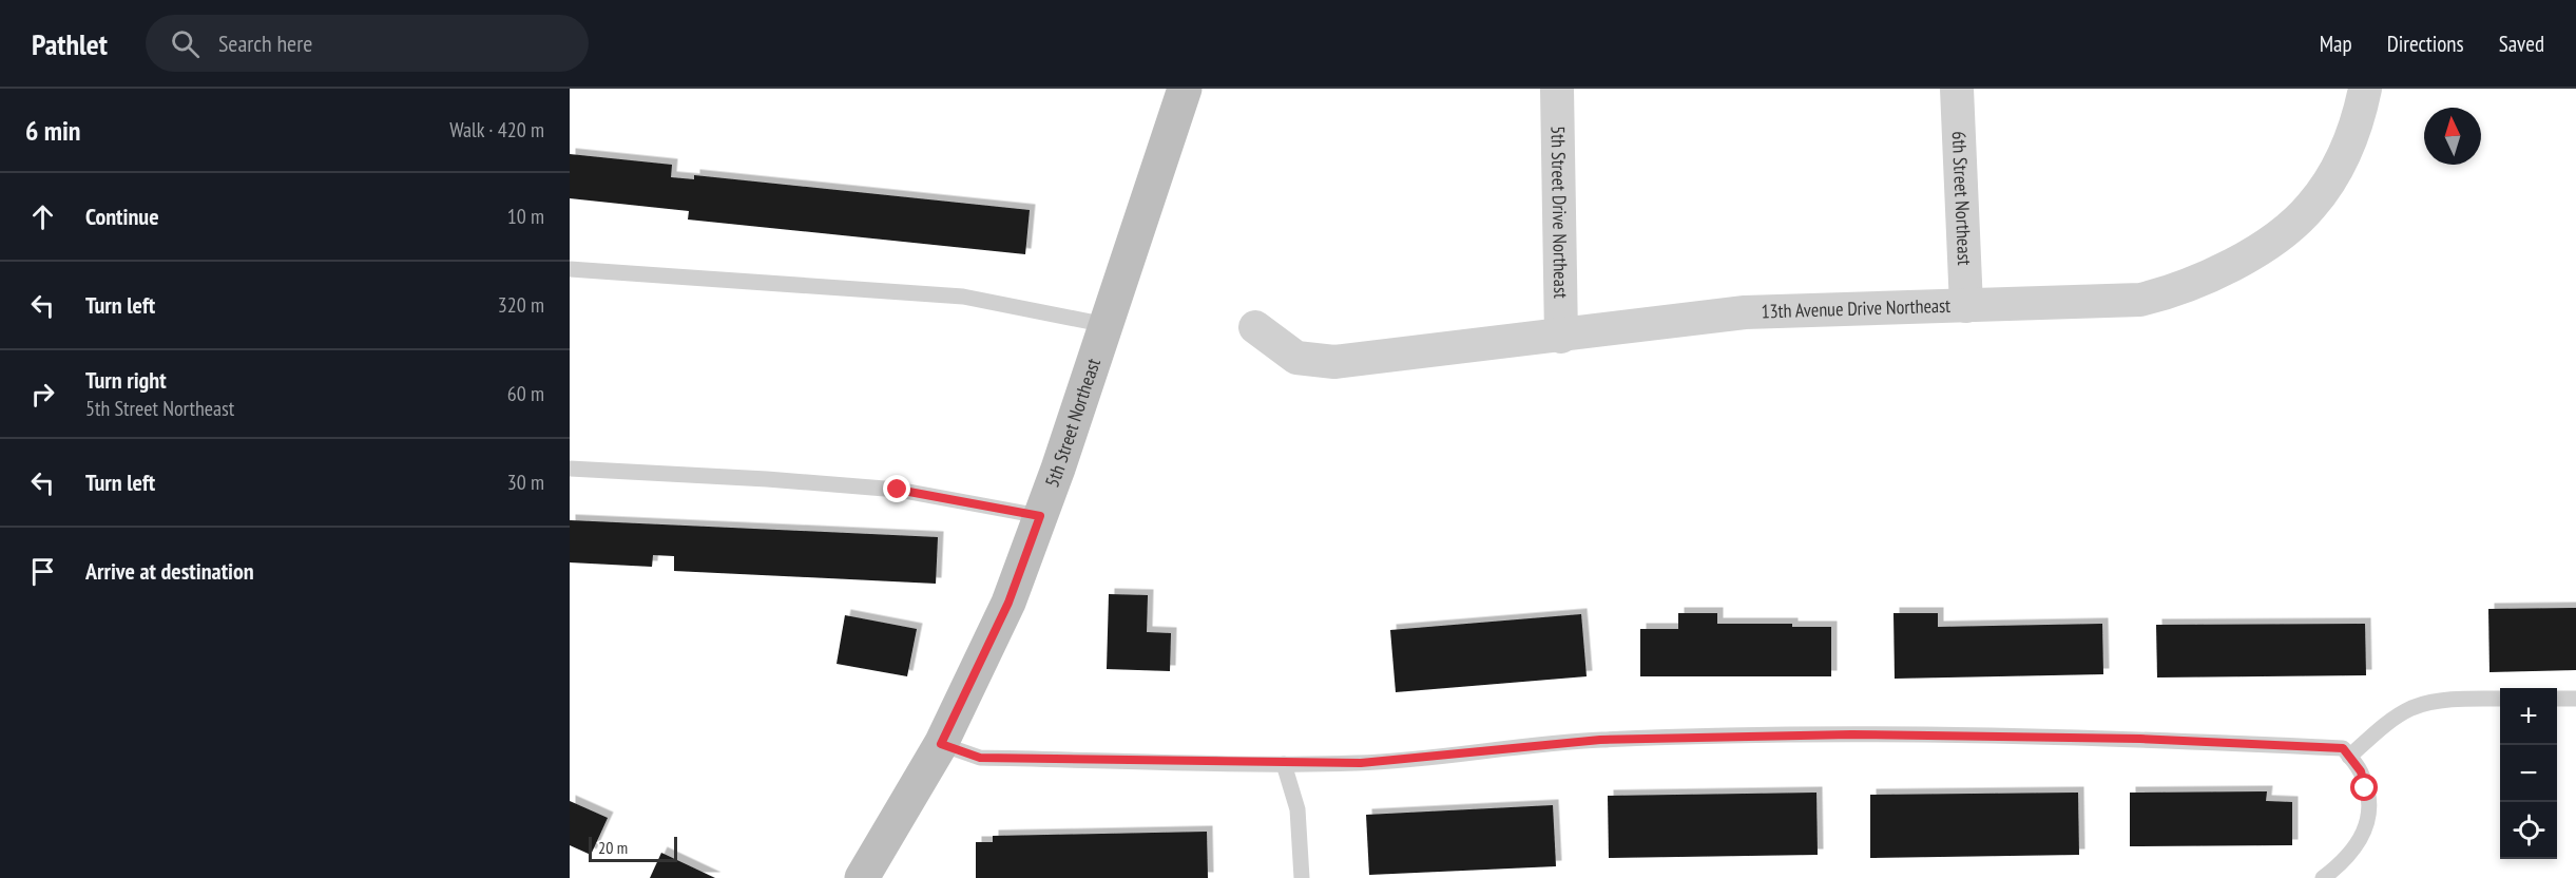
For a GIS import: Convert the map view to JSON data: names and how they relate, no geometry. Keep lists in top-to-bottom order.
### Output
{
  "streets": {
    "street": [
      "6th Street Northeast",
      "5th Street Drive Northeast",
      "13th Avenue Drive Northeast",
      "5th Street Northeast"
    ]
  },
  "crossings": [
    ["6th Street Northeast", "13th Avenue Drive Northeast"],
    ["5th Street Drive Northeast", "13th Avenue Drive Northeast"]
  ],
  "scale_bar": "20 m",
  "north": "top",
  "page": {
    "header": "Pathlet",
    "search": "Search here",
    "nav": ["Map", "Directions", "Saved"],
    "heading": ["6 min", "Walk · 420 m"],
    "list": [
      ["Continue", "10 m"],
      ["Turn left", "320 m"],
      ["Turn right", "5th Street Northeast", "60 m"],
      ["Turn left", "30 m"],
      "Arrive at destination"
    ],
    "map_buttons": ["+", "−"],
    "scale": "20 m"
  }
}
